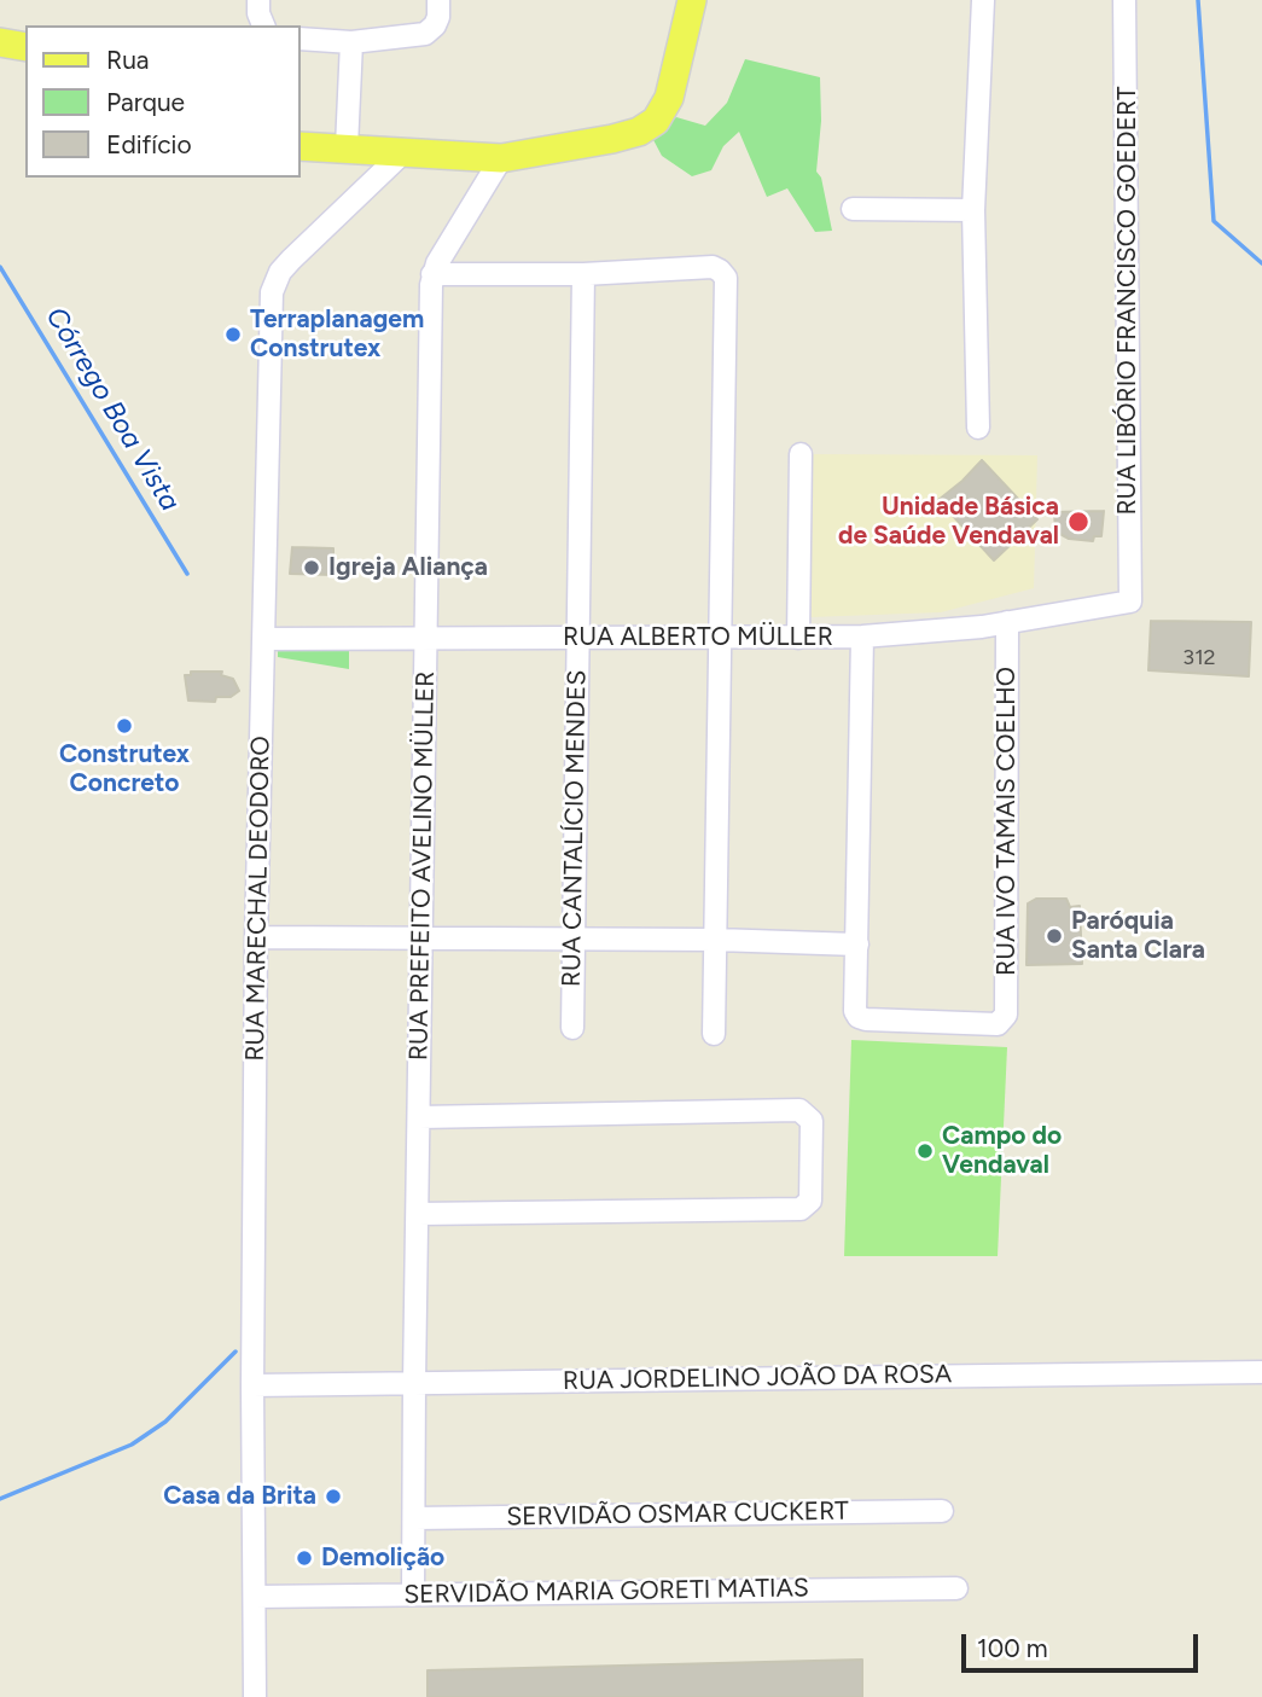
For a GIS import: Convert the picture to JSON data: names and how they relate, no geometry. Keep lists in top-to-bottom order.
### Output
{
  "streets": {
    "street": [
      "RUA LIBÓRIO FRANCISCO GOEDERT",
      "RUA ALBERTO MÜLLER",
      "RUA IVO TAMAIS COELHO",
      "RUA CANTALÍCIO MENDES",
      "RUA PREFEITO AVELINO MÜLLER",
      "RUA MARECHAL DEODORO",
      "RUA JORDELINO JOÃO DA ROSA",
      "SERVIDÃO OSMAR CUCKERT",
      "SERVIDÃO MARIA GORETI MATIAS"
    ]
  },
  "crossings": [
    ["RUA LIBÓRIO FRANCISCO GOEDERT", "RUA ALBERTO MÜLLER"],
    ["RUA ALBERTO MÜLLER", "RUA IVO TAMAIS COELHO"],
    ["RUA ALBERTO MÜLLER", "RUA CANTALÍCIO MENDES"],
    ["RUA ALBERTO MÜLLER", "RUA PREFEITO AVELINO MÜLLER"],
    ["RUA ALBERTO MÜLLER", "RUA MARECHAL DEODORO"],
    ["RUA PREFEITO AVELINO MÜLLER", "RUA JORDELINO JOÃO DA ROSA"],
    ["RUA PREFEITO AVELINO MÜLLER", "SERVIDÃO OSMAR CUCKERT"],
    ["RUA PREFEITO AVELINO MÜLLER", "SERVIDÃO MARIA GORETI MATIAS"],
    ["RUA MARECHAL DEODORO", "RUA JORDELINO JOÃO DA ROSA"],
    ["RUA MARECHAL DEODORO", "SERVIDÃO MARIA GORETI MATIAS"]
  ],
  "water": ["Córrego Boa Vista"],
  "places": [
    "Terraplanagem Construtex",
    "Unidade Básica de Saúde Vendaval",
    "Igreja Aliança",
    "Construtex Concreto",
    "Paróquia Santa Clara",
    "Campo do Vendaval",
    "Casa da Brita",
    "Demolição"
  ],
  "house_numbers": ["312"],
  "legend": ["Rua", "Parque", "Edifício"],
  "scale_bar": "100 m"
}
